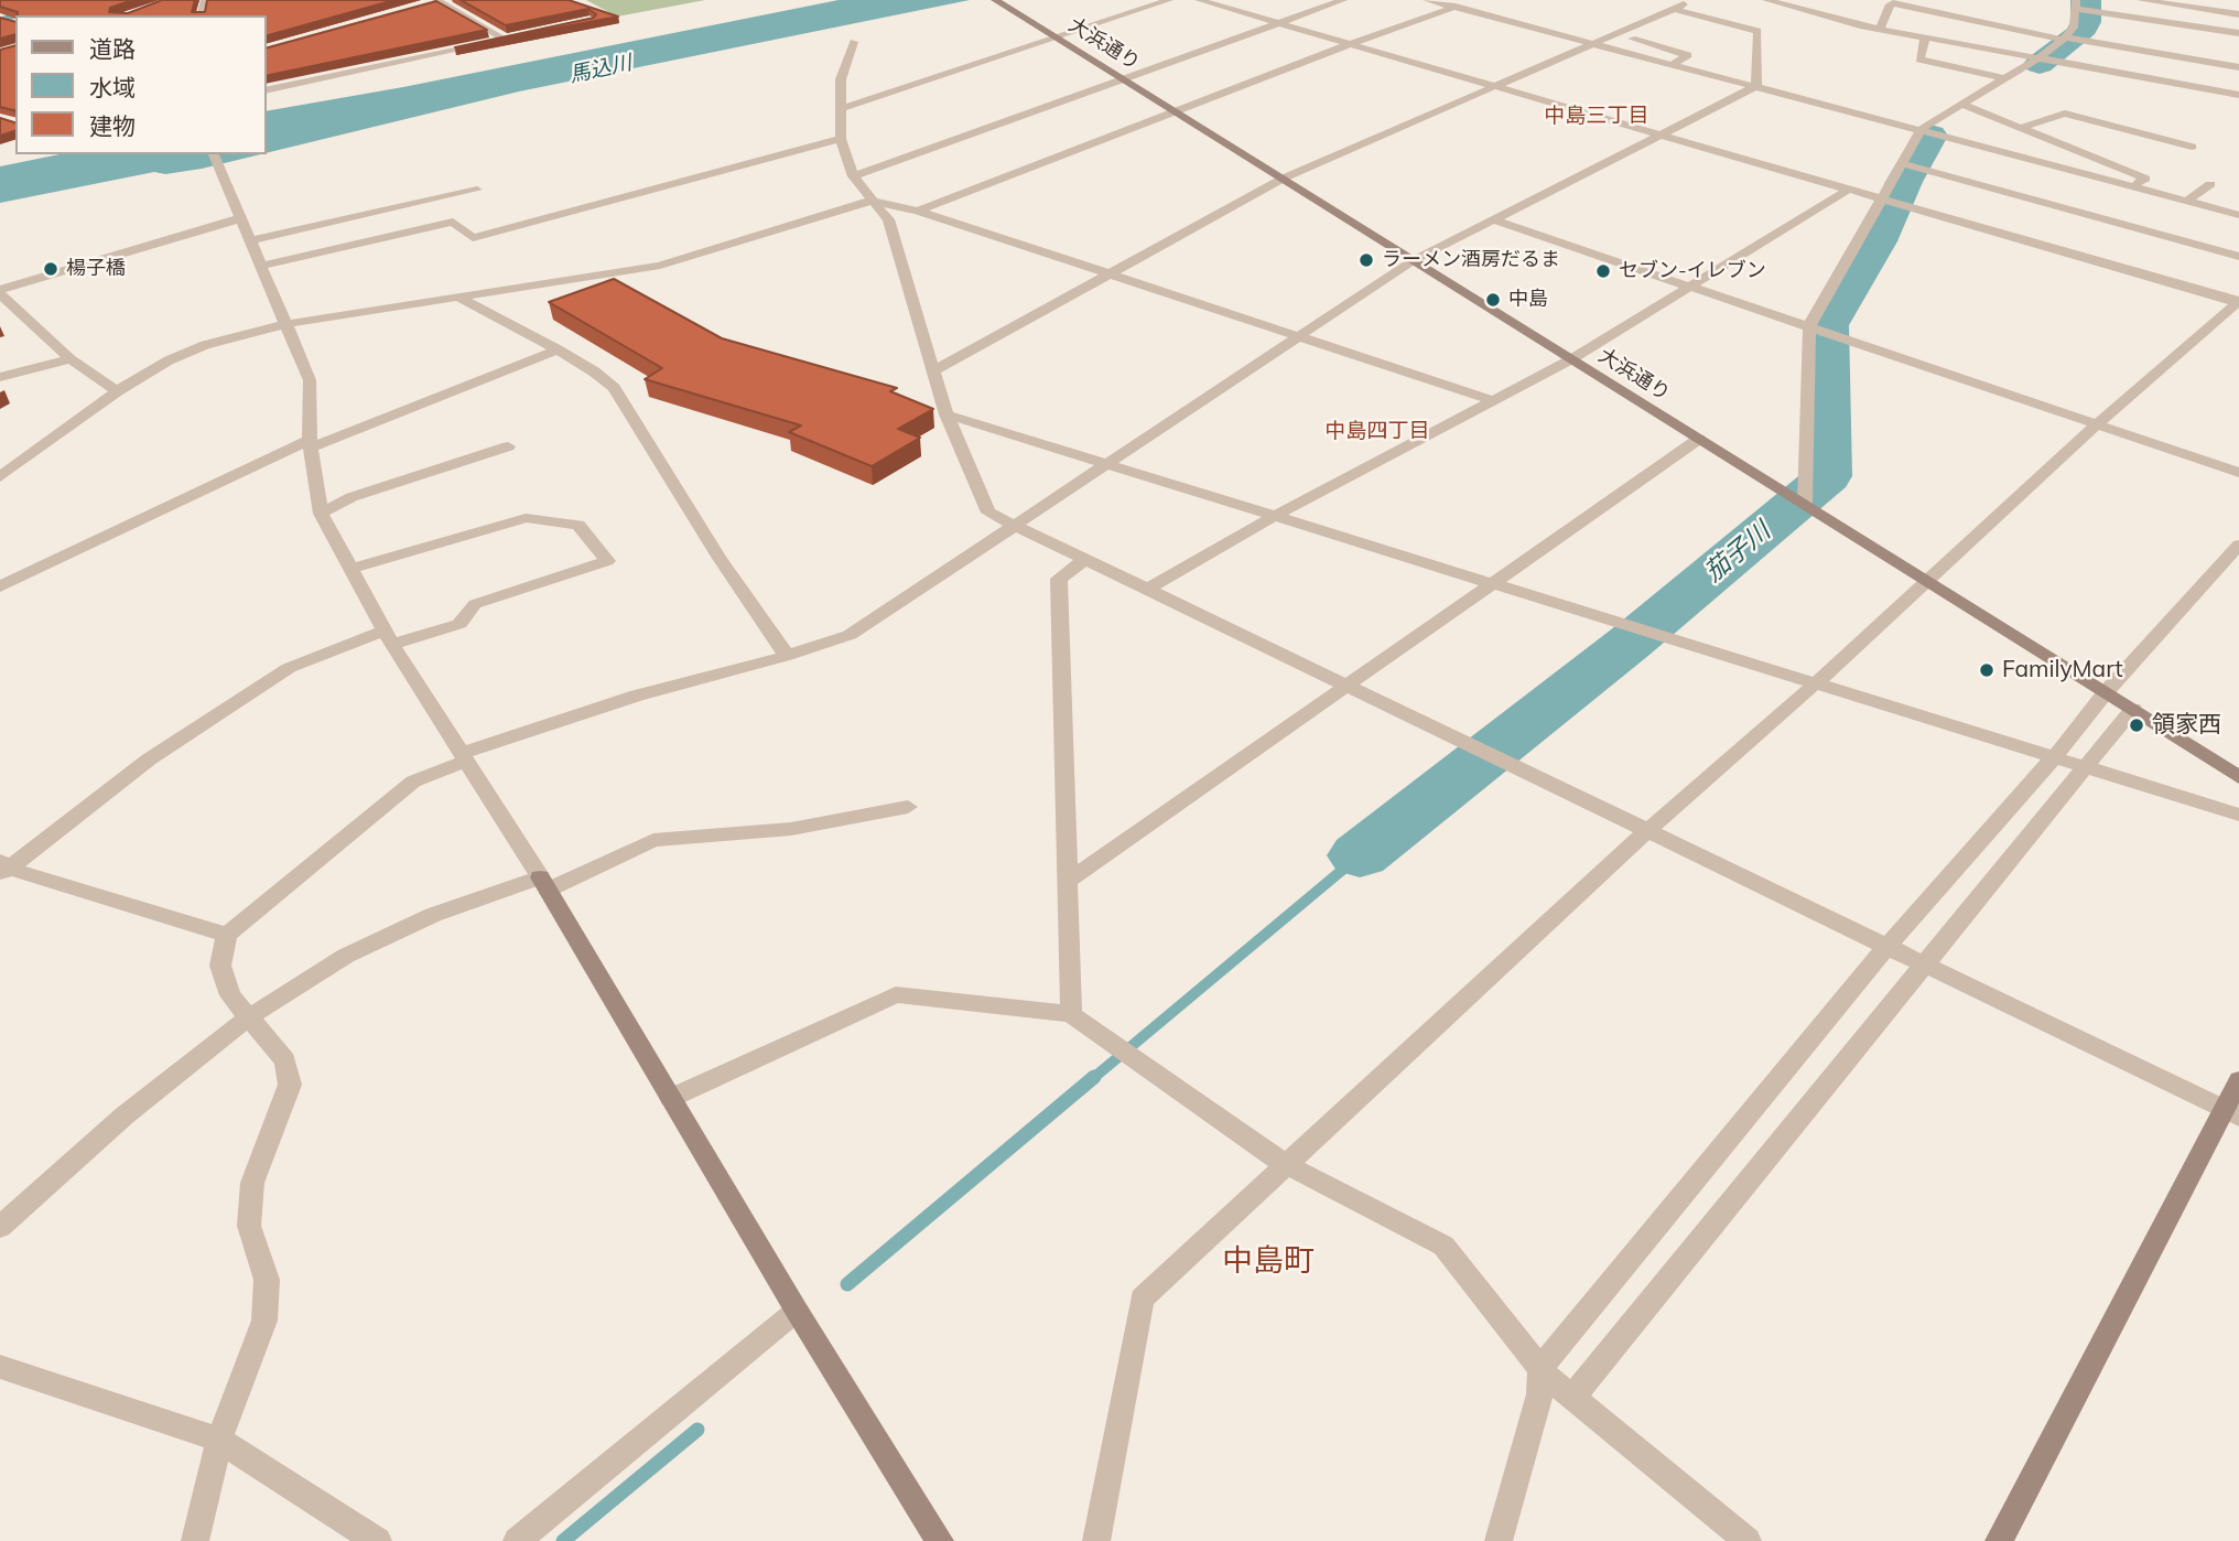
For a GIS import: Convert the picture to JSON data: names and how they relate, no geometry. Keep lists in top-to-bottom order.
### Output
{
  "streets": {
    "street": ["大浜通り"]
  },
  "districts": ["中島三丁目", "中島四丁目", "中島町"],
  "water": ["馬込川", "茄子川"],
  "places": [
    "ラーメン酒房だるま",
    "楊子橋",
    "セブン-イレブン",
    "中島",
    "FamilyMart",
    "領家西"
  ],
  "legend": ["道路", "水域", "建物"]
}
